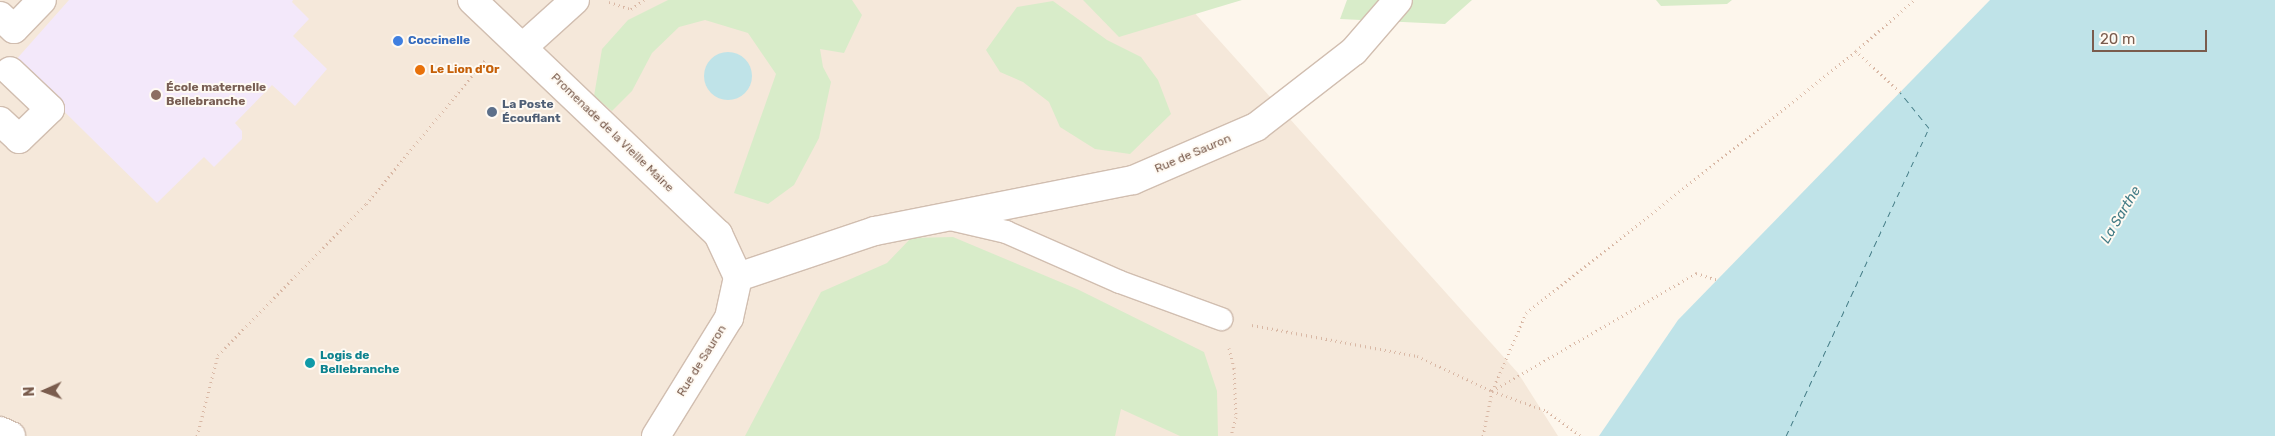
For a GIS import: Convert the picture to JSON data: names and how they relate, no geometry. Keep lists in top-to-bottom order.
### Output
{
  "streets": {
    "street": ["Promenade de la Vieille Maine", "Rue de Sauron"]
  },
  "crossings": [
    ["Promenade de la Vieille Maine", "Rue de Sauron"]
  ],
  "water": ["La Sarthe"],
  "places": [
    "Coccinelle",
    "Le Lion d'Or",
    "École maternelle Bellebranche",
    "La Poste Écouflant",
    "Logis de Bellebranche"
  ],
  "scale_bar": "20 m",
  "north": "left"
}
